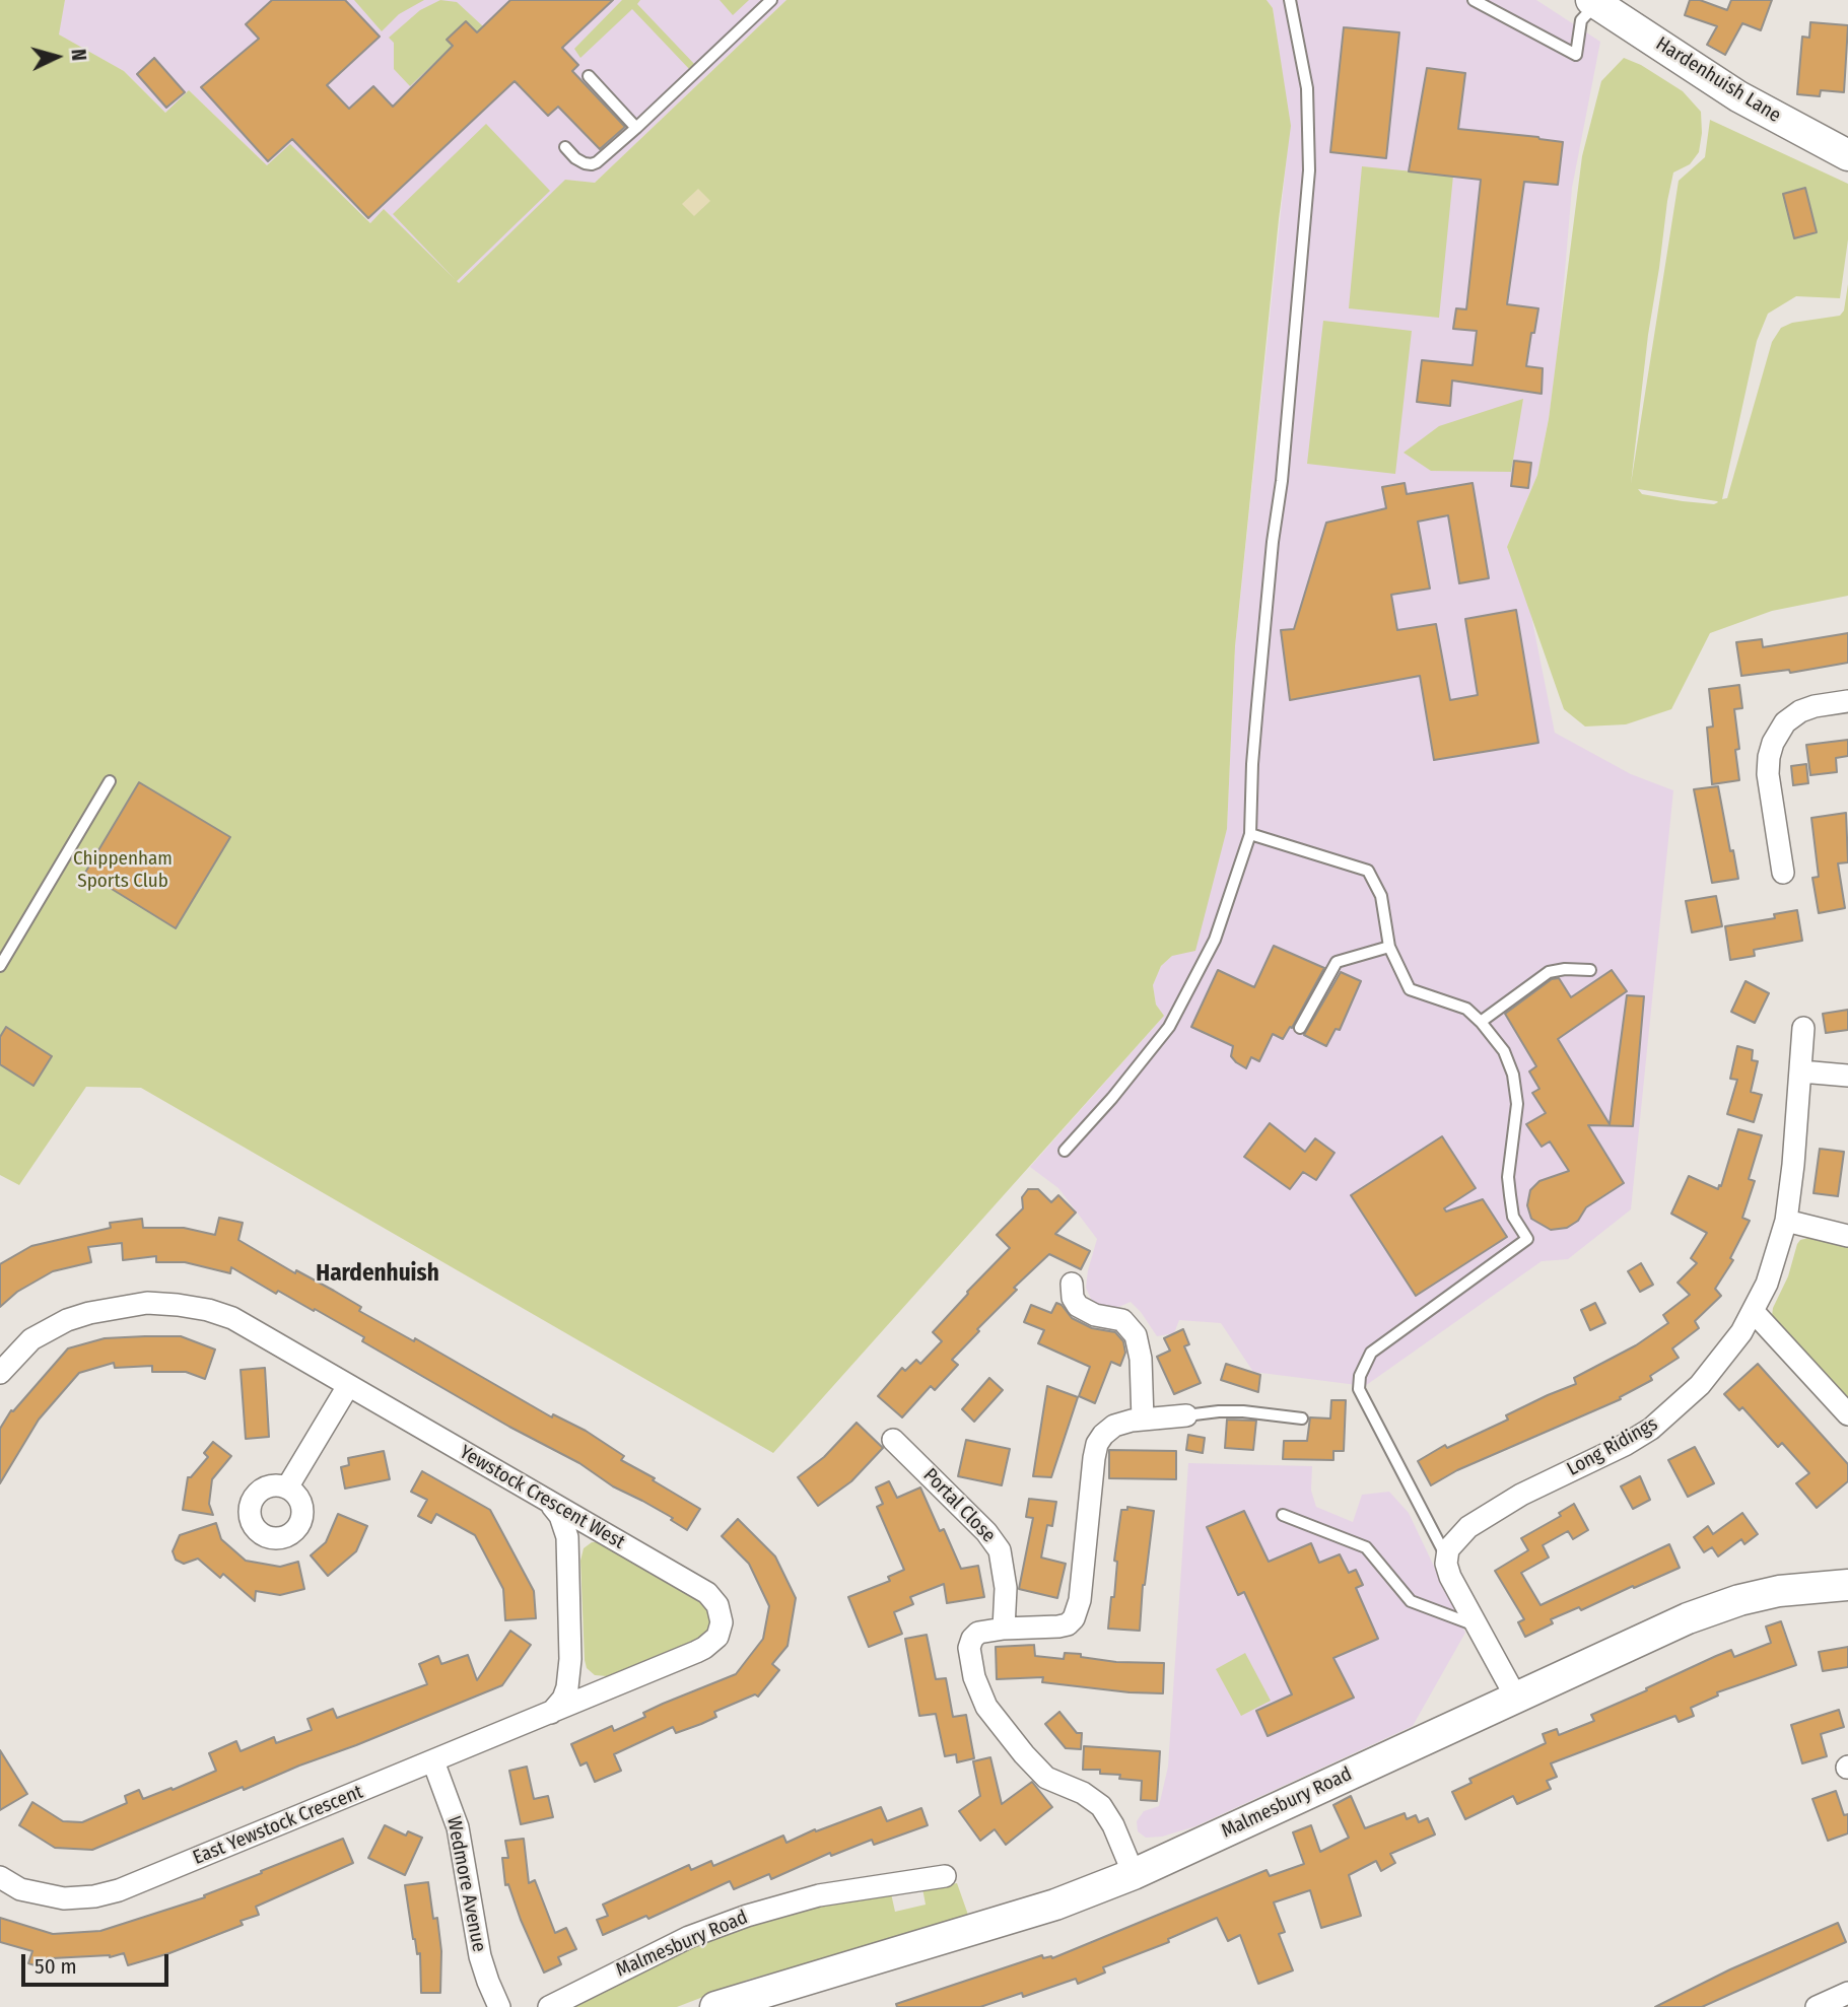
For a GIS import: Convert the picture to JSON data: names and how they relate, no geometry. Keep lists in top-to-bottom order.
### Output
{
  "streets": {
    "main road": ["Hardenhuish Lane", "Malmesbury Road"],
    "street": [
      "Long Ridings",
      "Yewstock Crescent West",
      "Portal Close",
      "East Yewstock Crescent",
      "Wedmore Avenue"
    ]
  },
  "crossings": [
    ["Yewstock Crescent West", "East Yewstock Crescent"],
    ["East Yewstock Crescent", "Wedmore Avenue"]
  ],
  "districts": ["Hardenhuish"],
  "parks": ["Chippenham Sports Club"],
  "scale_bar": "50 m",
  "north": "right"
}
